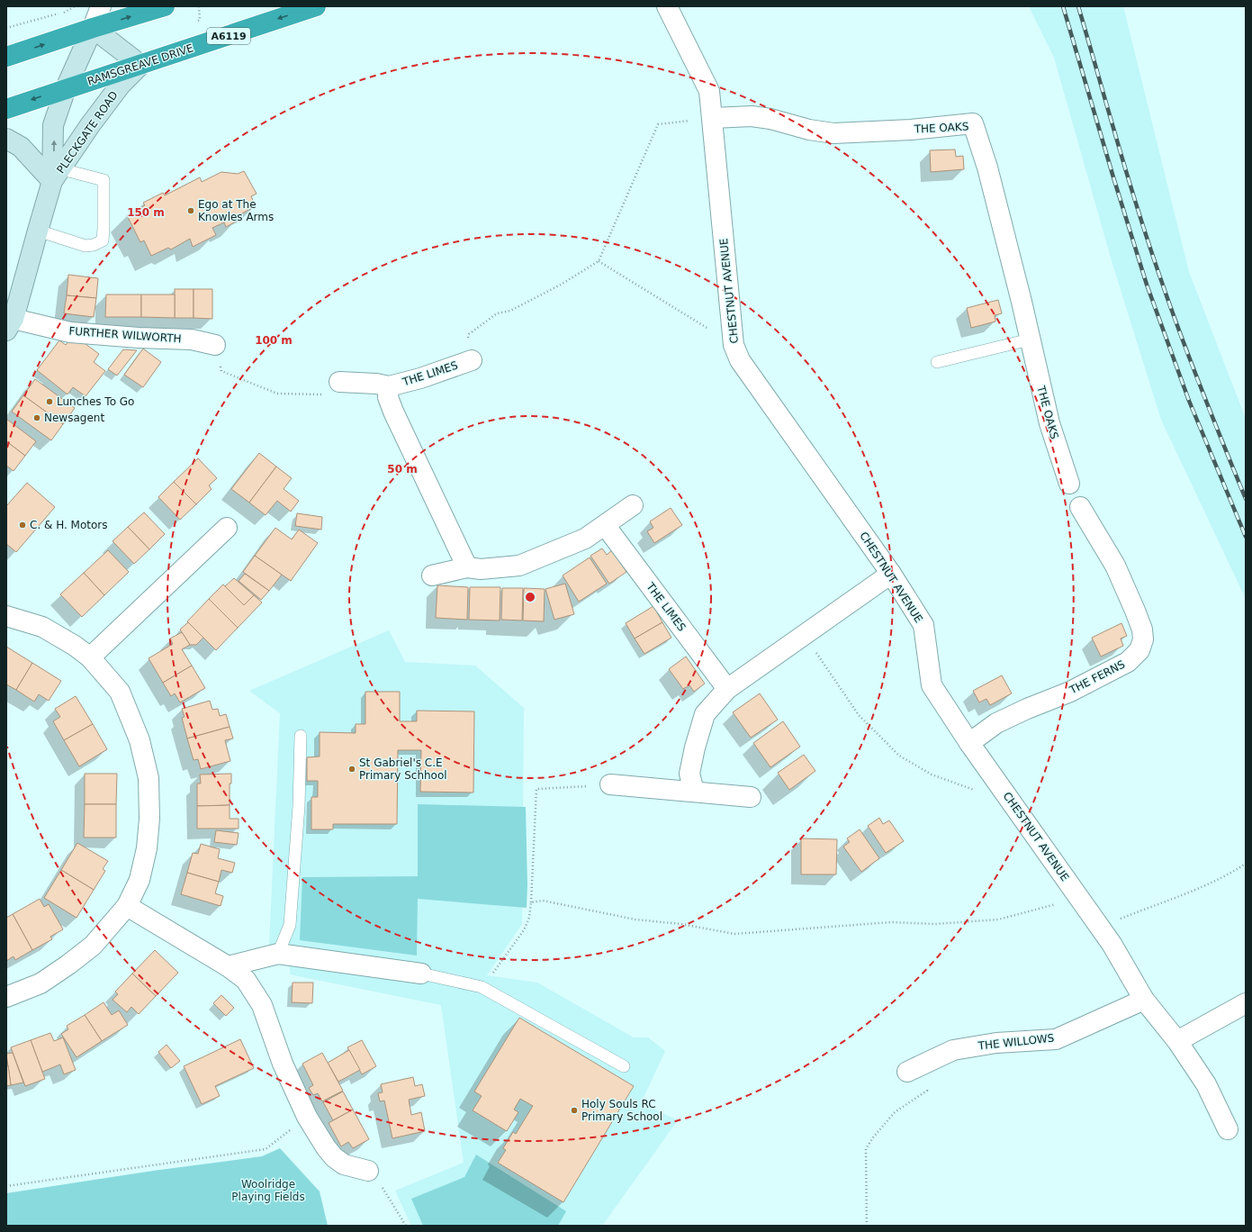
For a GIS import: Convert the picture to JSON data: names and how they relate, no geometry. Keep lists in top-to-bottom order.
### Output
{
  "streets": {
    "highway": ["A6119", "RAMSGREAVE DRIVE"],
    "main road": ["PLECKGATE ROAD"],
    "street": [
      "THE OAKS",
      "CHESTNUT AVENUE",
      "FURTHER WILWORTH",
      "THE LIMES",
      "THE FERNS",
      "THE WILLOWS"
    ]
  },
  "crossings": [
    ["RAMSGREAVE DRIVE", "PLECKGATE ROAD"],
    ["THE OAKS", "CHESTNUT AVENUE"],
    ["PLECKGATE ROAD", "FURTHER WILWORTH"],
    ["CHESTNUT AVENUE", "THE FERNS"],
    ["CHESTNUT AVENUE", "THE WILLOWS"]
  ],
  "parks": ["Woolridge Playing Fields"],
  "places": [
    "Ego at The Knowles Arms",
    "Lunches To Go",
    "Newsagent",
    "C. & H. Motors",
    "St Gabriel's C.E Primary Schhool",
    "Holy Souls RC Primary School"
  ],
  "rings": ["150 m", "100 m", "50 m"]
}
